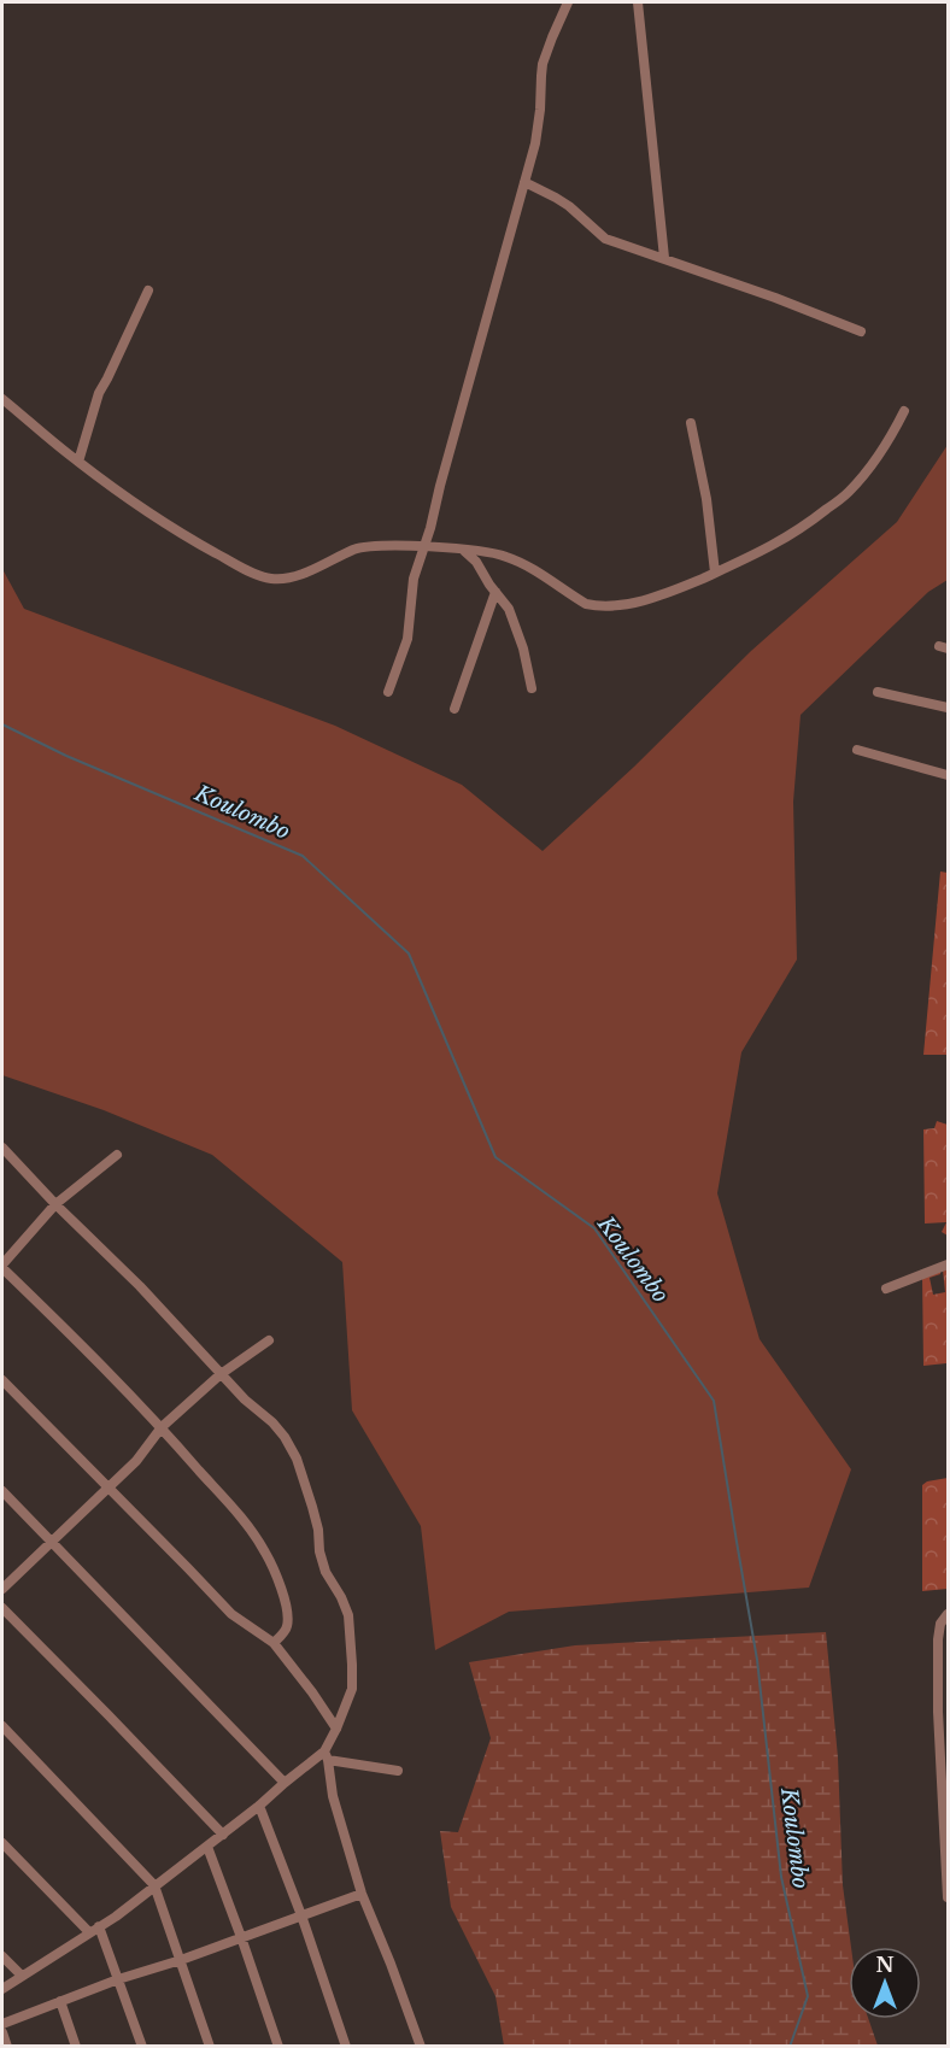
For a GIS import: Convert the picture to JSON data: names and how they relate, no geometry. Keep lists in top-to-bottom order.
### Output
{
  "water": ["Koulombo"],
  "north": "top"
}
